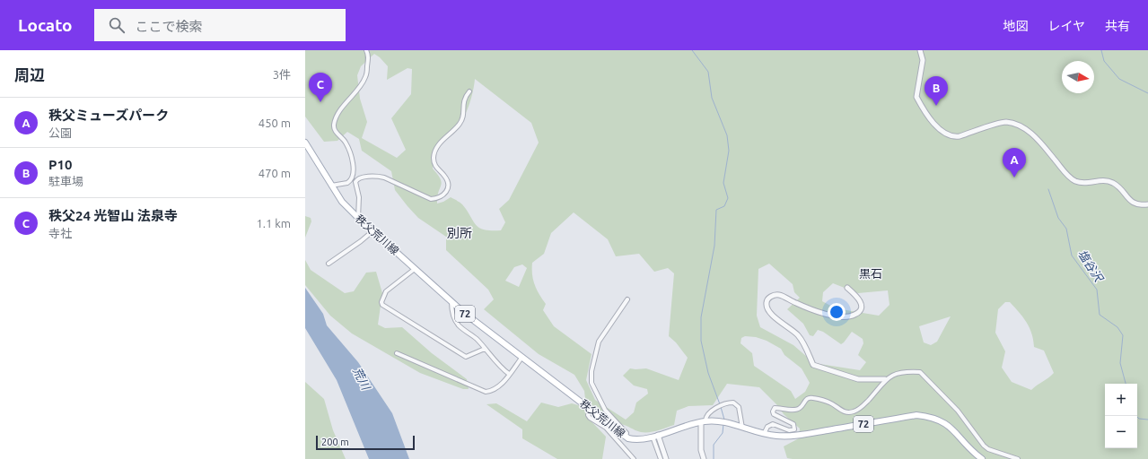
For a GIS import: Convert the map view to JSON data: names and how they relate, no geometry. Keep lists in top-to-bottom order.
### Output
{
  "streets": {
    "main road": ["秩父荒川線", "72"]
  },
  "districts": ["別所", "黒石"],
  "water": ["塩谷沢", "荒川"],
  "scale_bar": "200 m",
  "north": "right",
  "page": {
    "header": "Locato",
    "search": "ここで検索",
    "nav": ["地図", "レイヤ", "共有"],
    "heading": ["周辺", "3件"],
    "pins": ["C", "B", "A"],
    "list": [
      {
        "mark": "A",
        "name": "秩父ミューズパーク",
        "note": "公園",
        "value": "450 m"
      },
      {
        "mark": "B",
        "name": "P10",
        "note": "駐車場",
        "value": "470 m"
      },
      {
        "mark": "C",
        "name": "秩父24 光智山 法泉寺",
        "note": "寺社",
        "value": "1.1 km"
      }
    ],
    "map_buttons": ["+", "−"],
    "scale": "200 m"
  }
}
